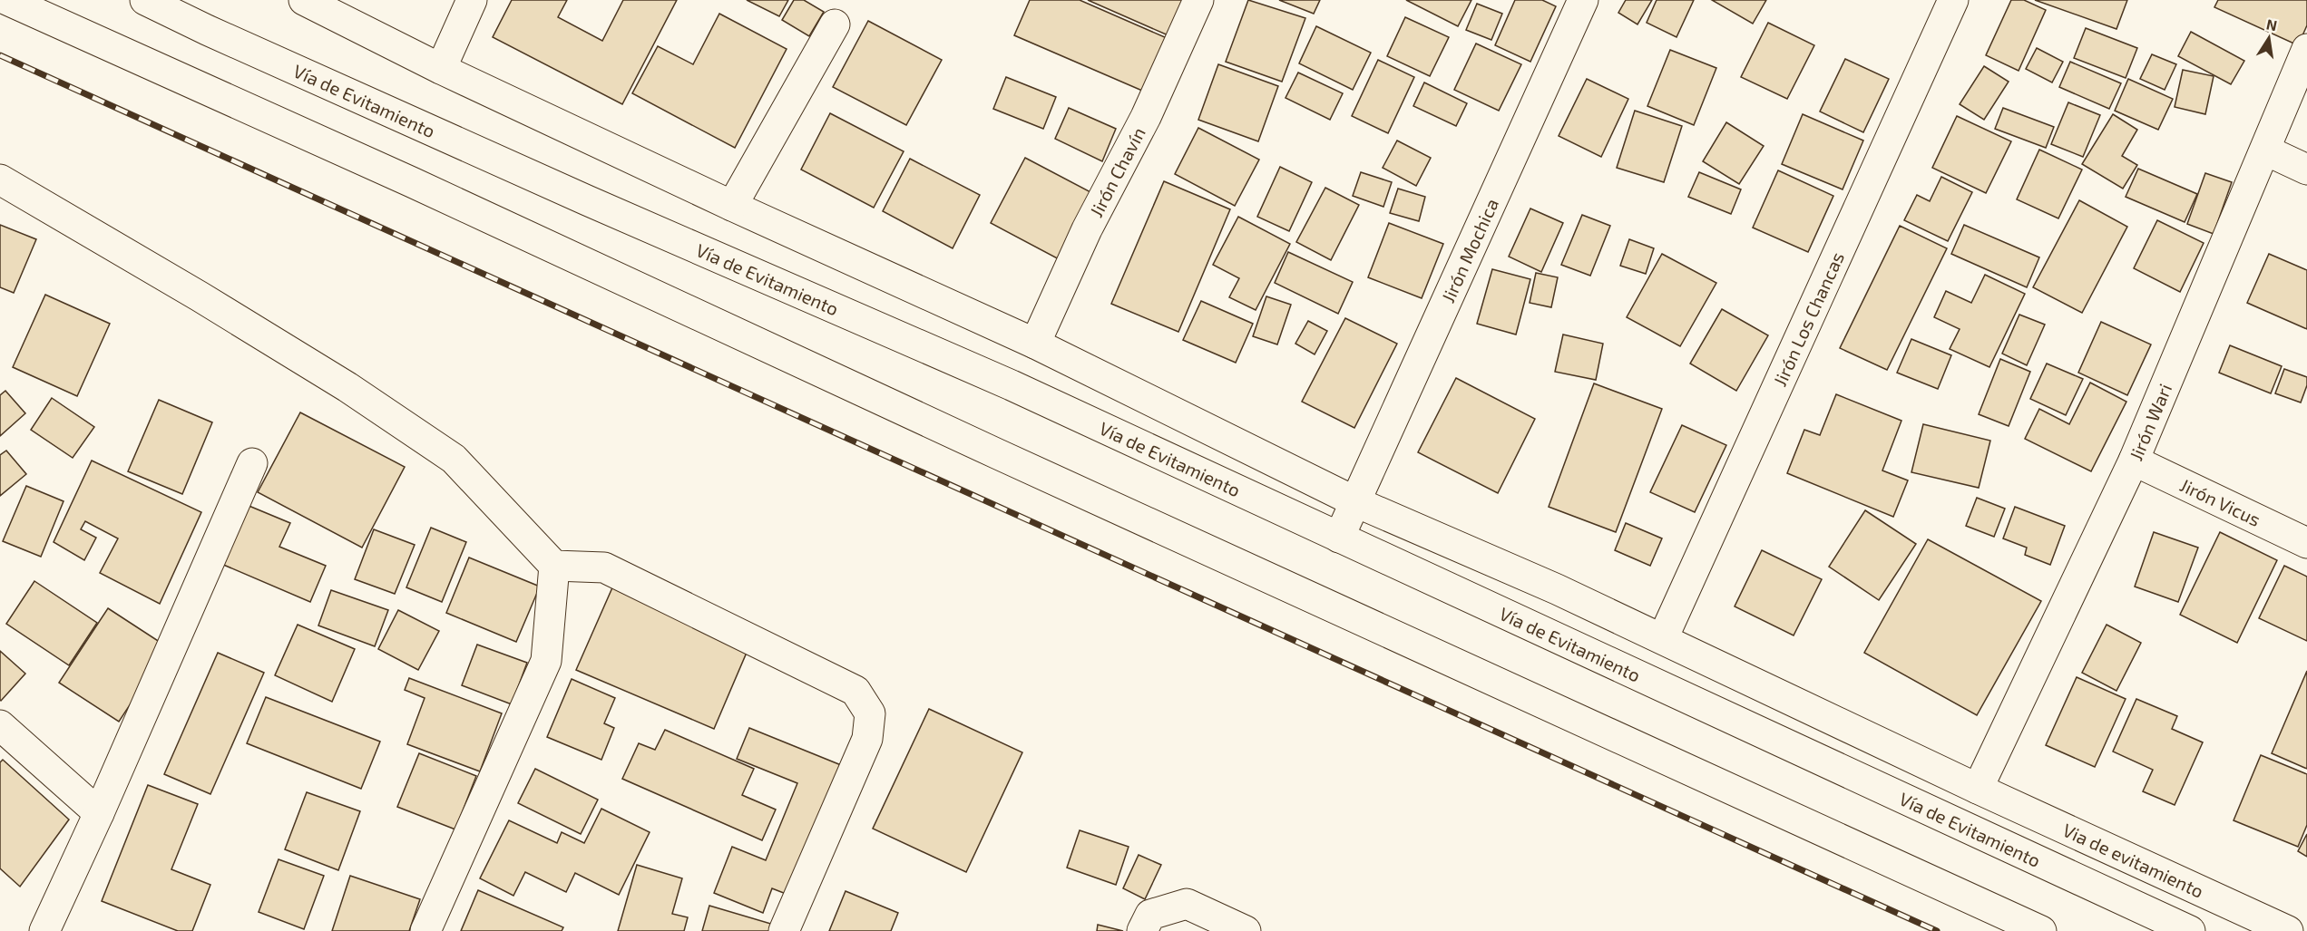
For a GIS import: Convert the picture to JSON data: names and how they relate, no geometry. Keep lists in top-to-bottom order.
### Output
{
  "streets": {
    "main road": [
      "Vía de Evitamiento",
      "Jirón Chavín",
      "Jirón Mochica",
      "Jirón Los Chancas",
      "Jirón Wari",
      "Jirón Vicus",
      "Via de evitamiento"
    ]
  },
  "crossings": [
    ["Vía de Evitamiento", "Jirón Mochica"],
    ["Jirón Chavín", "Via de evitamiento"],
    ["Jirón Mochica", "Via de evitamiento"],
    ["Jirón Los Chancas", "Via de evitamiento"],
    ["Jirón Wari", "Jirón Vicus"],
    ["Jirón Wari", "Via de evitamiento"]
  ],
  "north": "top"
}
